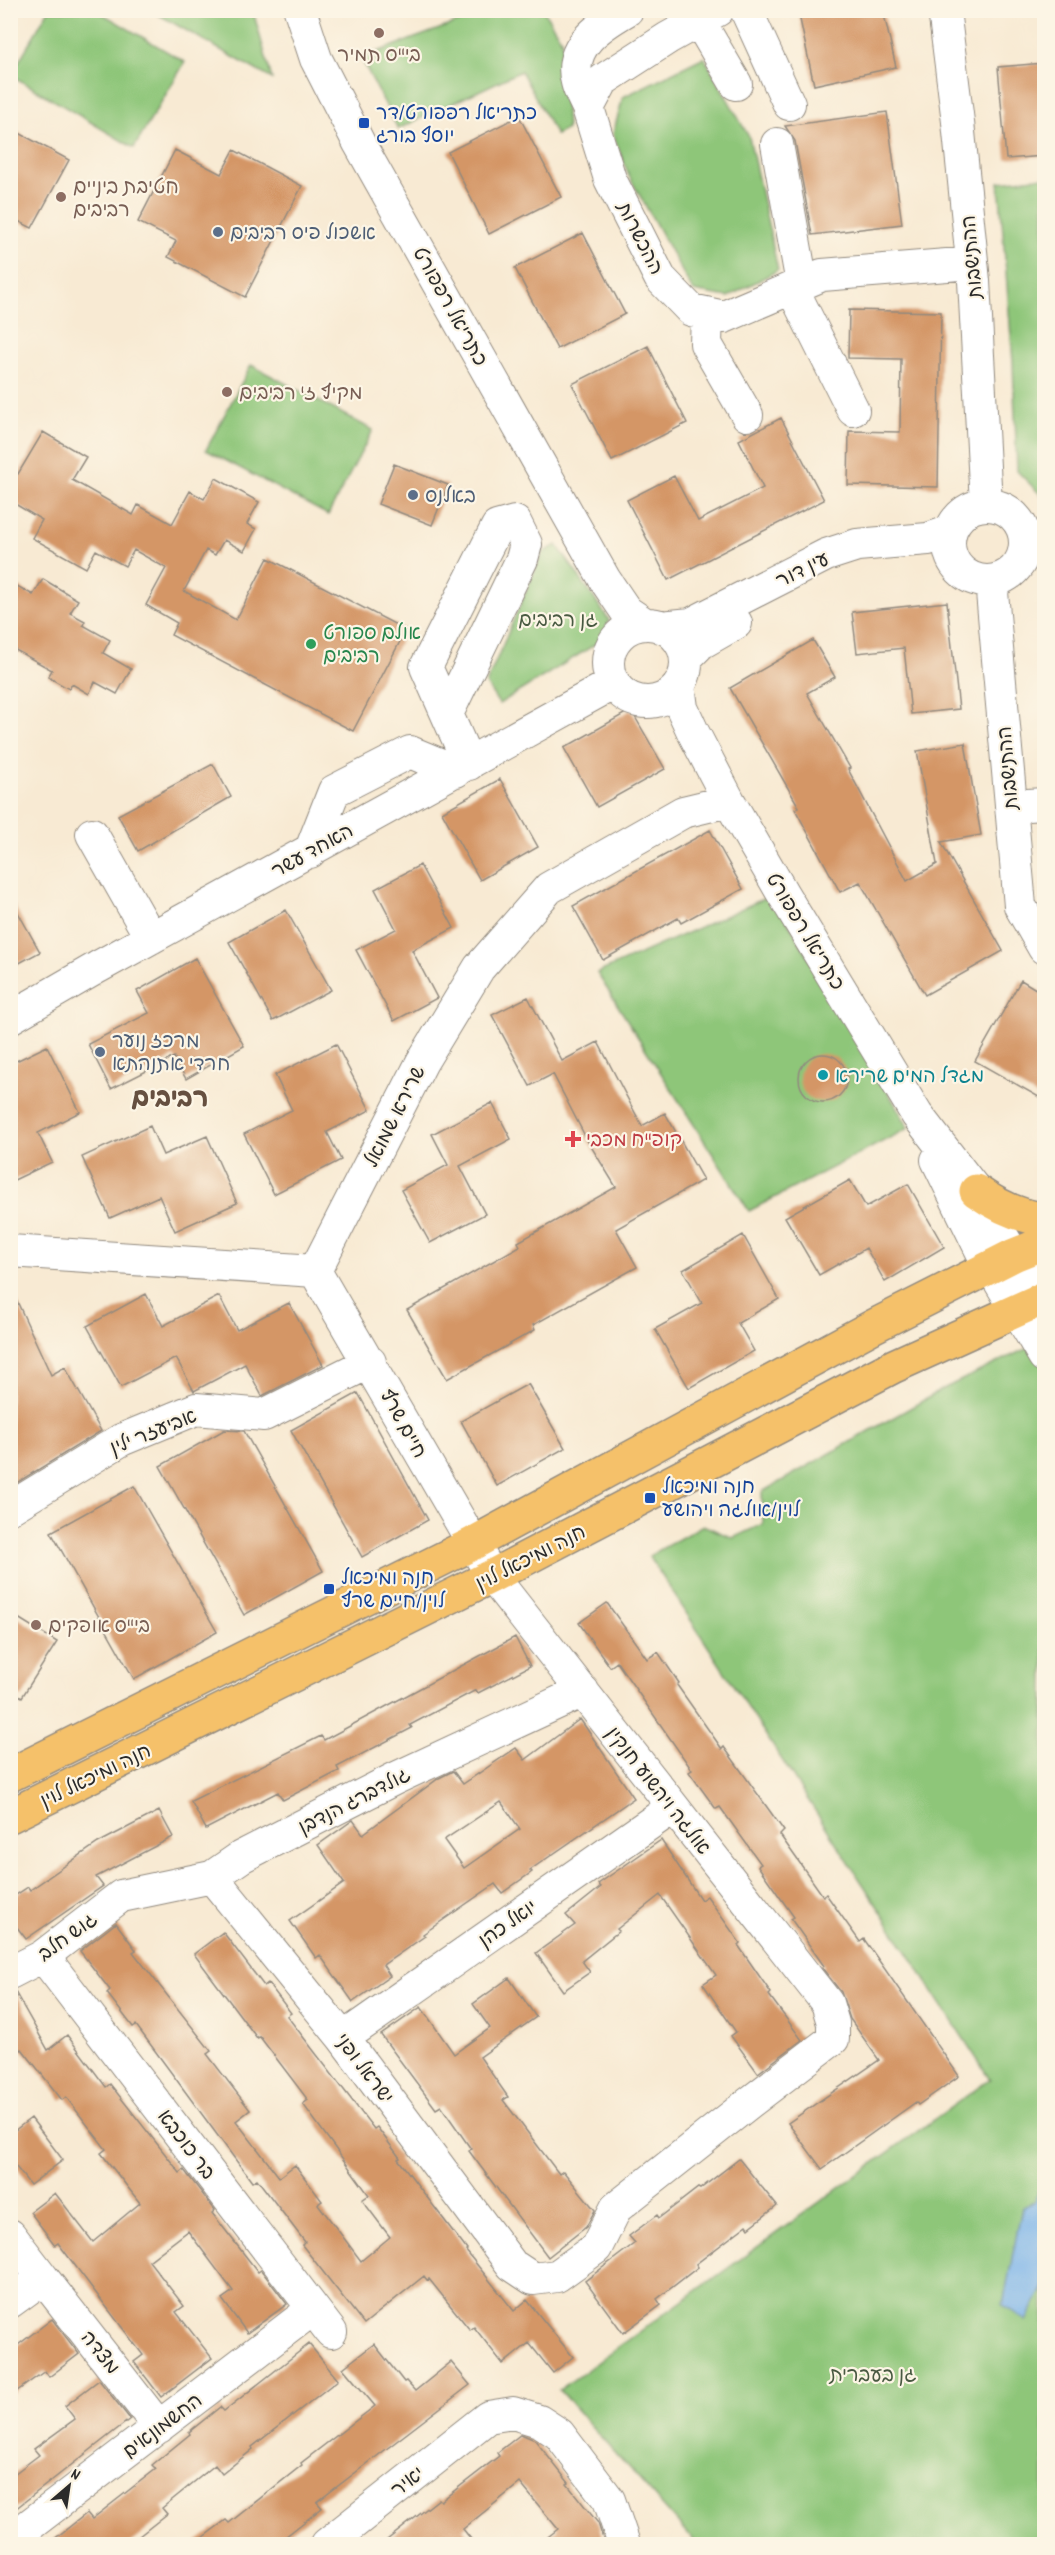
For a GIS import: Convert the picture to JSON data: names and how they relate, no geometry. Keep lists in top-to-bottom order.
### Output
{
  "streets": {
    "main road": ["חנה ומיכאל לוין"],
    "street": [
      "ההכשרות",
      "ההתישבות",
      "כתריאל רפפורט",
      "עין דור",
      "האחד עשר",
      "שרירא שמואל",
      "חיים שרף",
      "אביעזר ילין",
      "אולגה ויהשוע חנקין",
      "גולדברג הנדבן",
      "יואל כהן",
      "גוש חלב",
      "ישראל ופני",
      "בר כוכבא",
      "מצדה",
      "החשמונאים",
      "יאיר"
    ]
  },
  "crossings": [
    ["ההתישבות", "עין דור"],
    ["כתריאל רפפורט", "עין דור"],
    ["כתריאל רפפורט", "האחד עשר"],
    ["כתריאל רפפורט", "שרירא שמואל"],
    ["כתריאל רפפורט", "חנה ומיכאל לוין"],
    ["עין דור", "האחד עשר"],
    ["שרירא שמואל", "חיים שרף"],
    ["חיים שרף", "אביעזר ילין"],
    ["חיים שרף", "חנה ומיכאל לוין"],
    ["חיים שרף", "אולגה ויהשוע חנקין"],
    ["חנה ומיכאל לוין", "אולגה ויהשוע חנקין"],
    ["אולגה ויהשוע חנקין", "גולדברג הנדבן"],
    ["אולגה ויהשוע חנקין", "יואל כהן"],
    ["אולגה ויהשוע חנקין", "ישראל ופני"],
    ["גולדברג הנדבן", "גוש חלב"],
    ["גולדברג הנדבן", "ישראל ופני"],
    ["יואל כהן", "ישראל ופני"],
    ["גוש חלב", "בר כוכבא"],
    ["בר כוכבא", "החשמונאים"],
    ["מצדה", "החשמונאים"]
  ],
  "districts": ["רביבים"],
  "parks": ["גן רביבים", "גן בעברית"],
  "places": {
    "other": [
      "בי\"ס תמיר",
      "חטיבת ביניים רביבים",
      "אשכול פיס רביבים",
      "מקיף ז' רביבים",
      "באלנס",
      "אולם ספורט רביבים",
      "מרכז נוער חרדי אתנהתא",
      "מגדל המים שרירא",
      "בי\"ס אופקים"
    ],
    "transit": ["כתריאל רפפורט/דר יוסף בורג", "חנה ומיכאל לוין/אולגה ויהושע", "חנה ומיכאל לוין/חיים שרף"],
    "health": ["קופ\"ח מכבי"]
  },
  "north": "top right"
}
